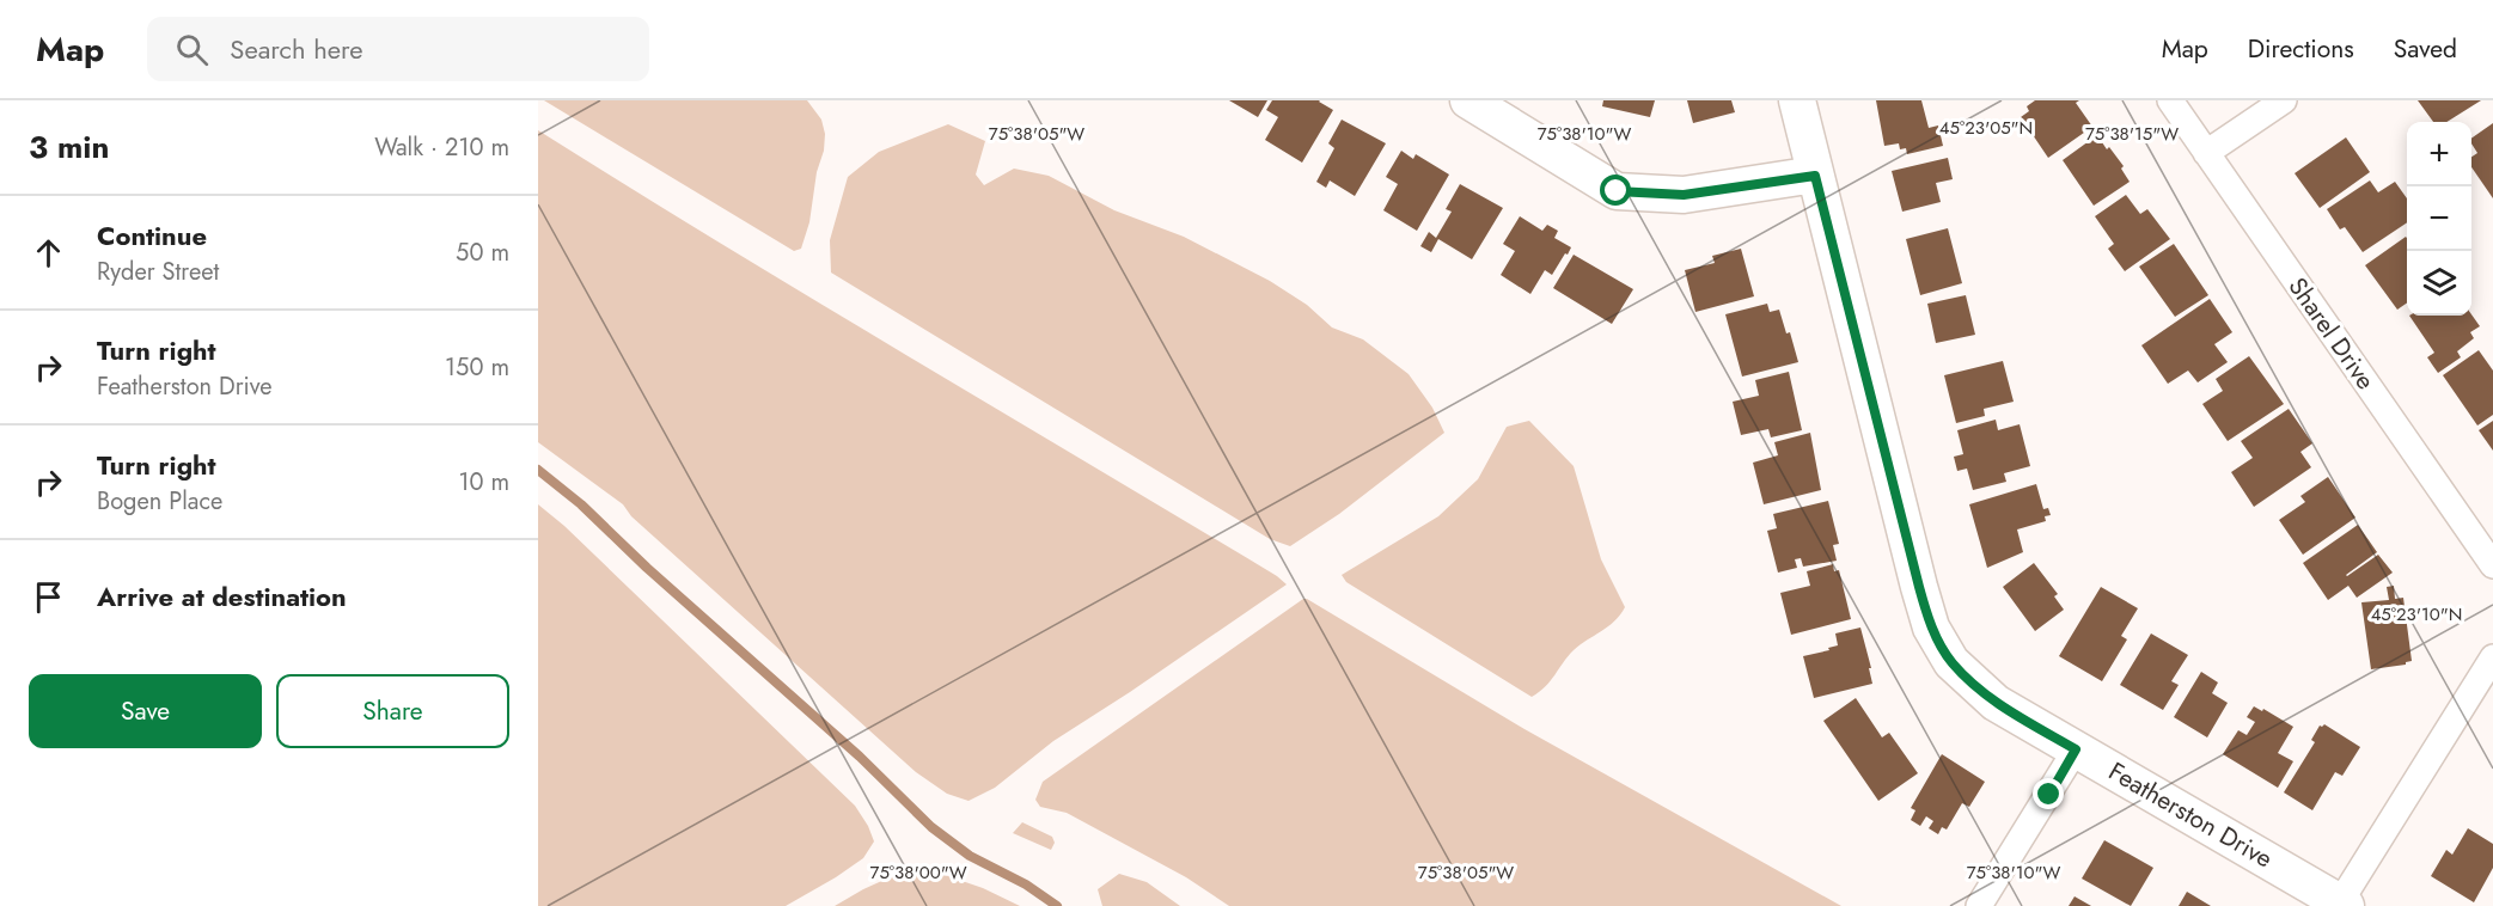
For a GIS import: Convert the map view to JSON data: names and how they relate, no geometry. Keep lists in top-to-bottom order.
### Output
{
  "streets": {
    "street": ["Sharel Drive", "Featherston Drive"]
  },
  "page": {
    "header": "Map",
    "search": "Search here",
    "nav": ["Map", "Directions", "Saved"],
    "heading": ["3 min", "Walk · 210 m"],
    "map_buttons": ["+", "−"],
    "list": [
      ["Continue", "Ryder Street", "50 m"],
      ["Turn right", "Featherston Drive", "150 m"],
      ["Turn right", "Bogen Place", "10 m"],
      "Arrive at destination"
    ],
    "buttons": ["Save", "Share"]
  },
  "coordinates": [
    "45°23'05\"N",
    "75°38'05\"W",
    "75°38'10\"W",
    "75°38'15\"W",
    "45°23'10\"N",
    "75°38'00\"W"
  ]
}
